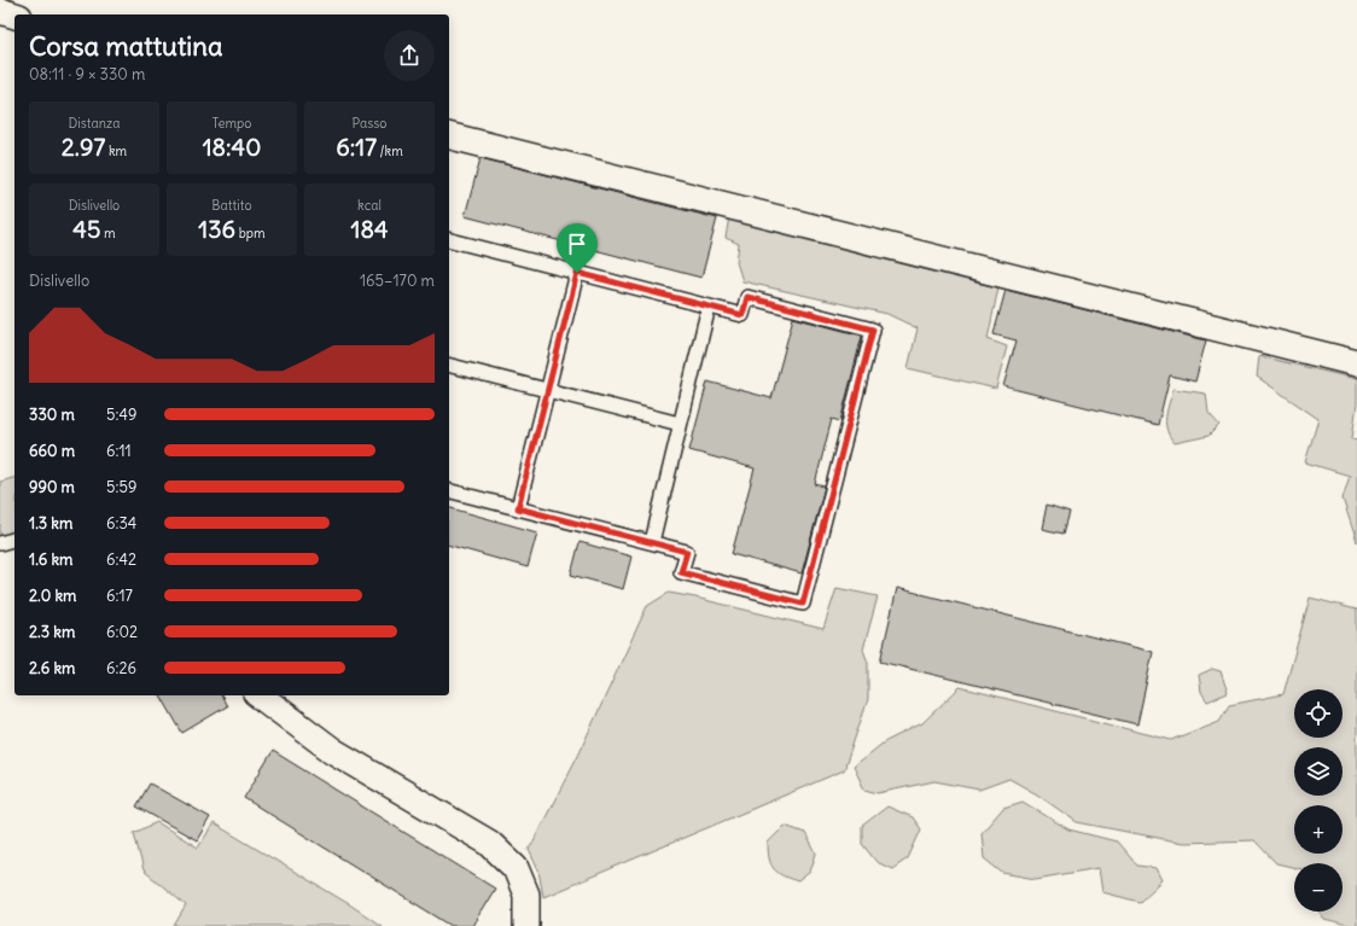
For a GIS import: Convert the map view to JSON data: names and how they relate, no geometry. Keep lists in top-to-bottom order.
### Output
{
  "page": {
    "heading": ["Corsa mattutina", "08:11 · 9 × 330 m"],
    "stats": [
      ["Distanza", "2.97 km"],
      ["Tempo", "18:40"],
      ["Passo", "6:17 /km"],
      ["Dislivello", "45 m"],
      ["Battito", "136 bpm"],
      ["kcal", "184"]
    ],
    "chart": ["Dislivello", "165–170 m"],
    "list": [
      {
        "name": "330 m",
        "note": "5:49"
      },
      {
        "name": "660 m",
        "note": "6:11"
      },
      {
        "name": "990 m",
        "note": "5:59"
      },
      {
        "name": "1.3 km",
        "note": "6:34"
      },
      {
        "name": "1.6 km",
        "note": "6:42"
      },
      {
        "name": "2.0 km",
        "note": "6:17"
      },
      {
        "name": "2.3 km",
        "note": "6:02"
      },
      {
        "name": "2.6 km",
        "note": "6:26"
      }
    ],
    "map_buttons": ["+", "−"]
  }
}
